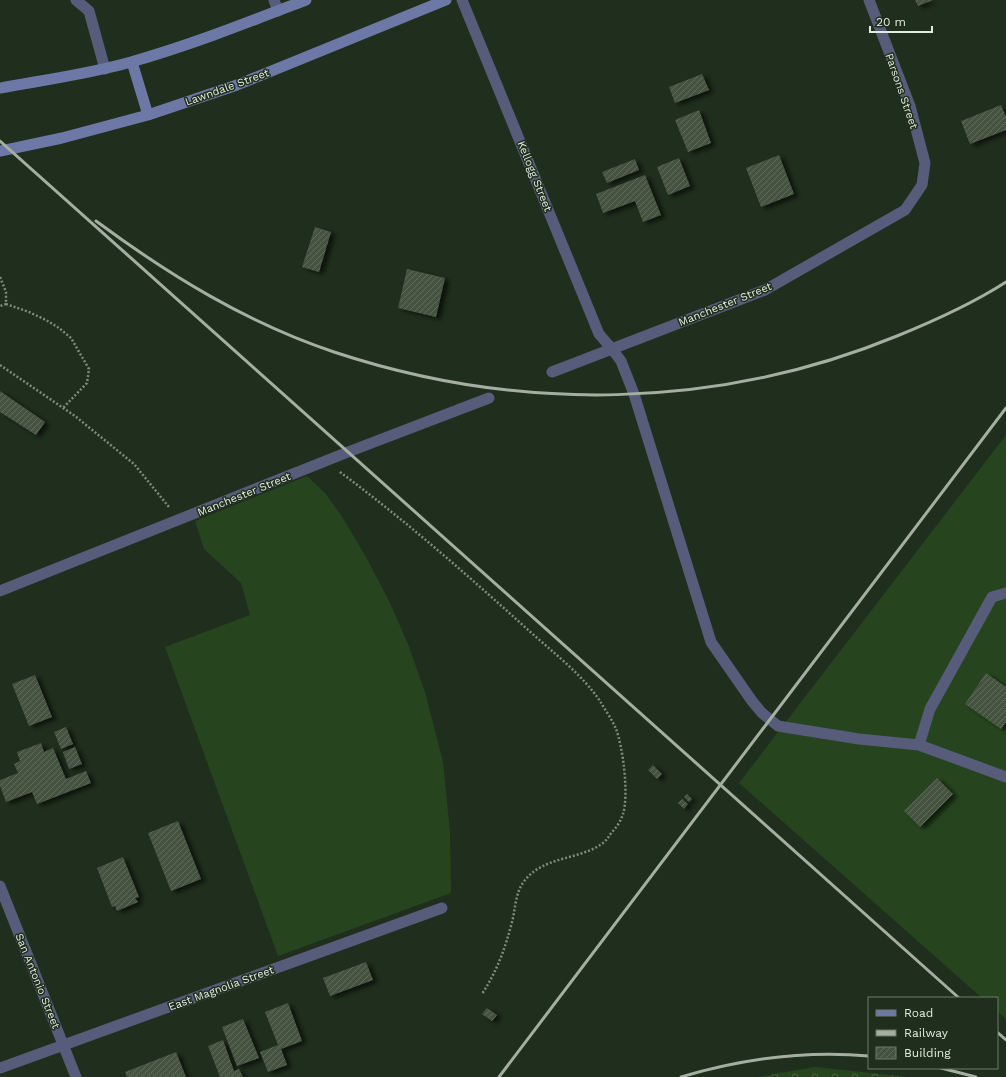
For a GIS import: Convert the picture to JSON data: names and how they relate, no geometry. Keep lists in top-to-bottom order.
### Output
{
  "streets": {
    "main road": ["Lawndale Street"],
    "street": [
      "Parsons Street",
      "Kellogg Street",
      "Manchester Street",
      "San Antonio Street",
      "East Magnolia Street"
    ]
  },
  "crossings": [
    ["Parsons Street", "Manchester Street"],
    ["Kellogg Street", "Manchester Street"],
    ["San Antonio Street", "East Magnolia Street"]
  ],
  "legend": ["Road", "Railway", "Building"],
  "scale_bar": "20 m"
}
